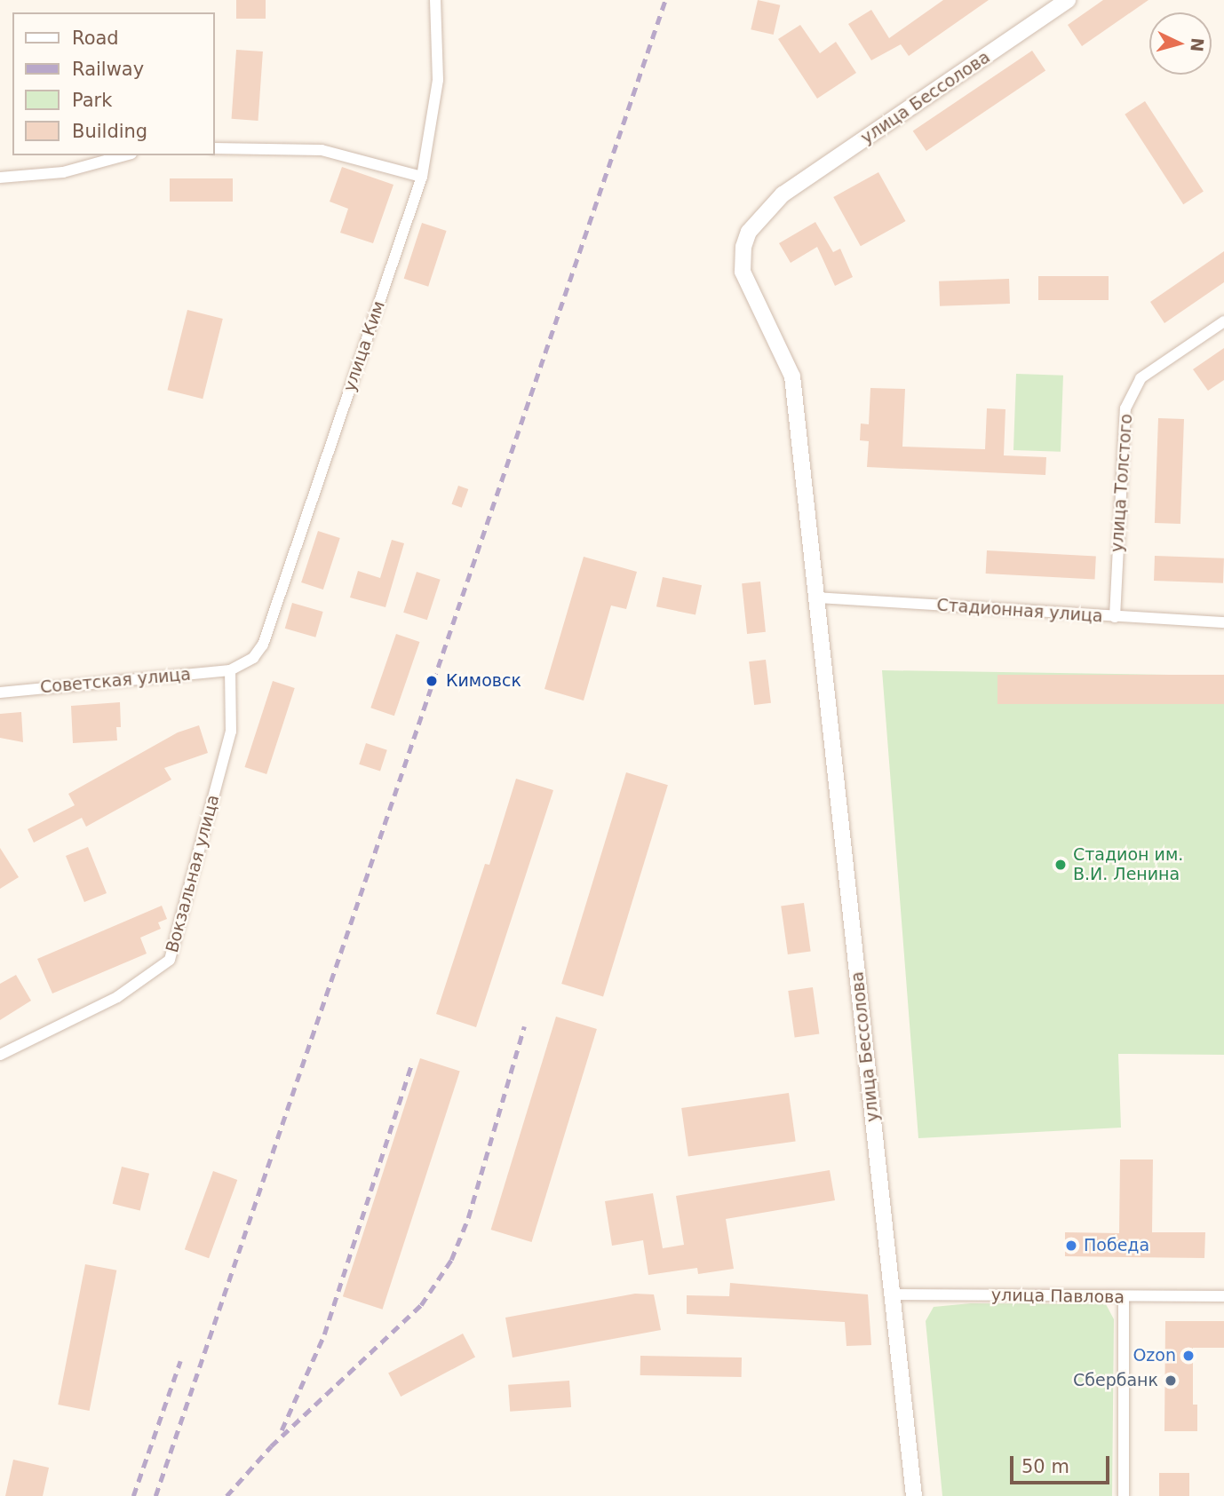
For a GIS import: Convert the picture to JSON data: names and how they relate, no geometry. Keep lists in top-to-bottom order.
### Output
{
  "streets": {
    "main road": ["улица Бессолова"],
    "street": [
      "улица Ким",
      "улица Толстого",
      "Стадионная улица",
      "Советская улица",
      "Вокзальная улица",
      "улица Павлова"
    ]
  },
  "crossings": [
    ["улица Бессолова", "Стадионная улица"],
    ["улица Бессолова", "улица Павлова"],
    ["улица Ким", "Советская улица"],
    ["улица Ким", "Вокзальная улица"],
    ["улица Толстого", "Стадионная улица"],
    ["Советская улица", "Вокзальная улица"]
  ],
  "places": [
    "Кимовск",
    "Стадион им. В.И. Ленина",
    "Победа",
    "Ozon",
    "Сбербанк"
  ],
  "legend": [
    "Road",
    "Railway",
    "Park",
    "Building"
  ],
  "scale_bar": "50 m",
  "north": "right"
}
